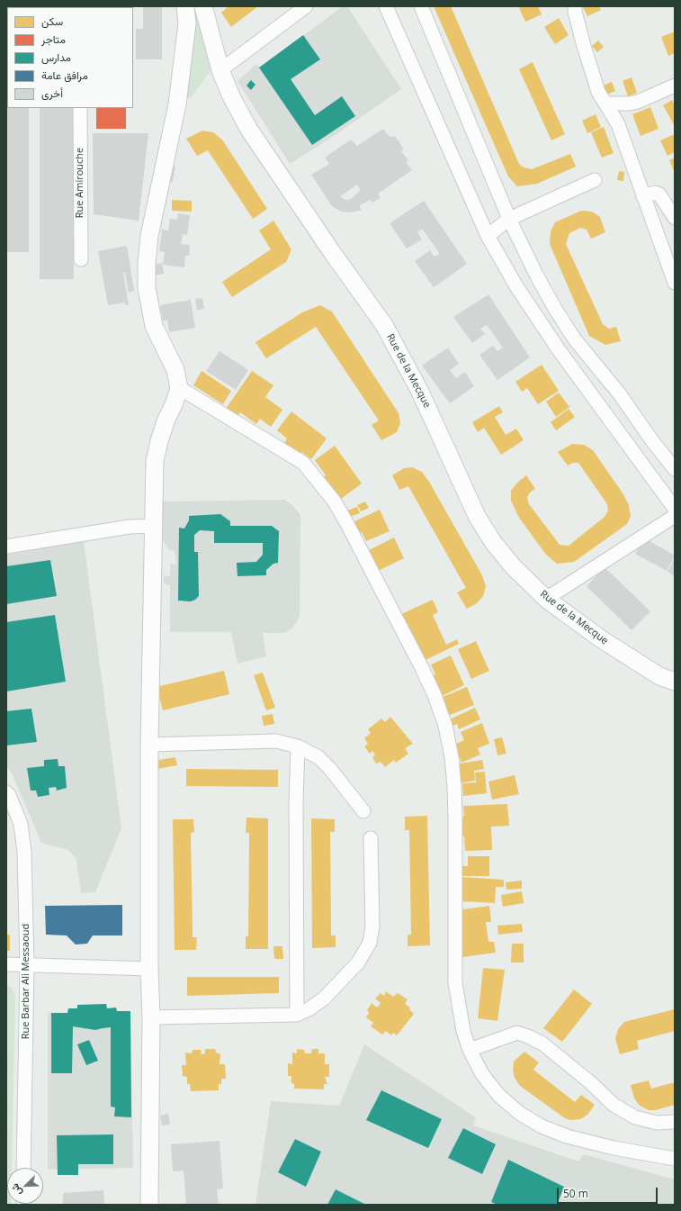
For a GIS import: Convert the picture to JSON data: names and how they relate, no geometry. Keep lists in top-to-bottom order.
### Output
{
  "streets": {
    "street": ["Rue Amirouche", "Rue de la Mecque", "Rue Barbar Ali Messaoud"]
  },
  "legend": [
    "سكن",
    "متاجر",
    "مدارس",
    "مرافق عامة",
    "أخرى"
  ],
  "scale_bar": "50 m",
  "north": "bottom left"
}
